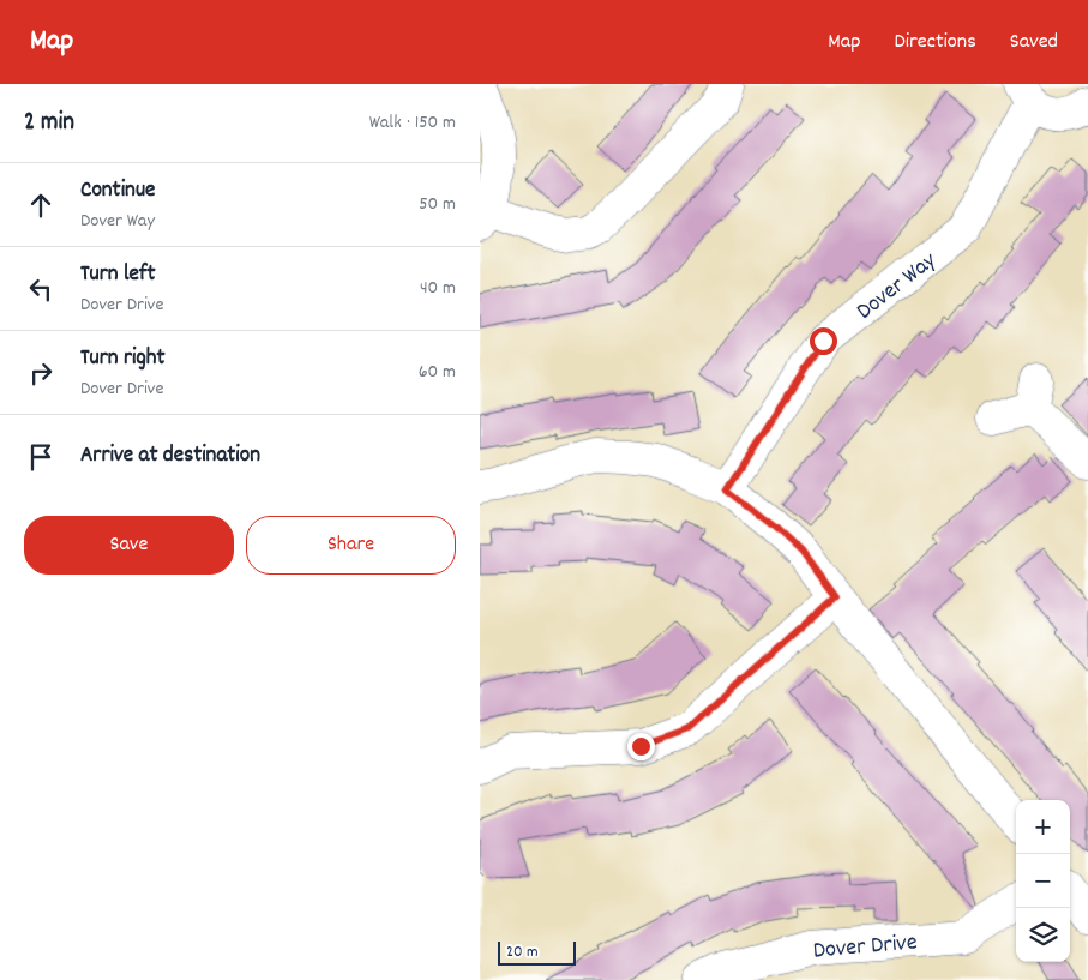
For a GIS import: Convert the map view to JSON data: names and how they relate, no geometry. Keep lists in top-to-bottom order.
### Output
{
  "streets": {
    "street": ["Dover Way", "Dover Drive"]
  },
  "scale_bar": "20 m",
  "page": {
    "header": "Map",
    "nav": ["Map", "Directions", "Saved"],
    "heading": ["2 min", "Walk · 150 m"],
    "list": [
      ["Continue", "Dover Way", "50 m"],
      ["Turn left", "Dover Drive", "40 m"],
      ["Turn right", "Dover Drive", "60 m"],
      "Arrive at destination"
    ],
    "buttons": ["Save", "Share"],
    "map_buttons": ["+", "−"],
    "scale": "20 m"
  }
}
